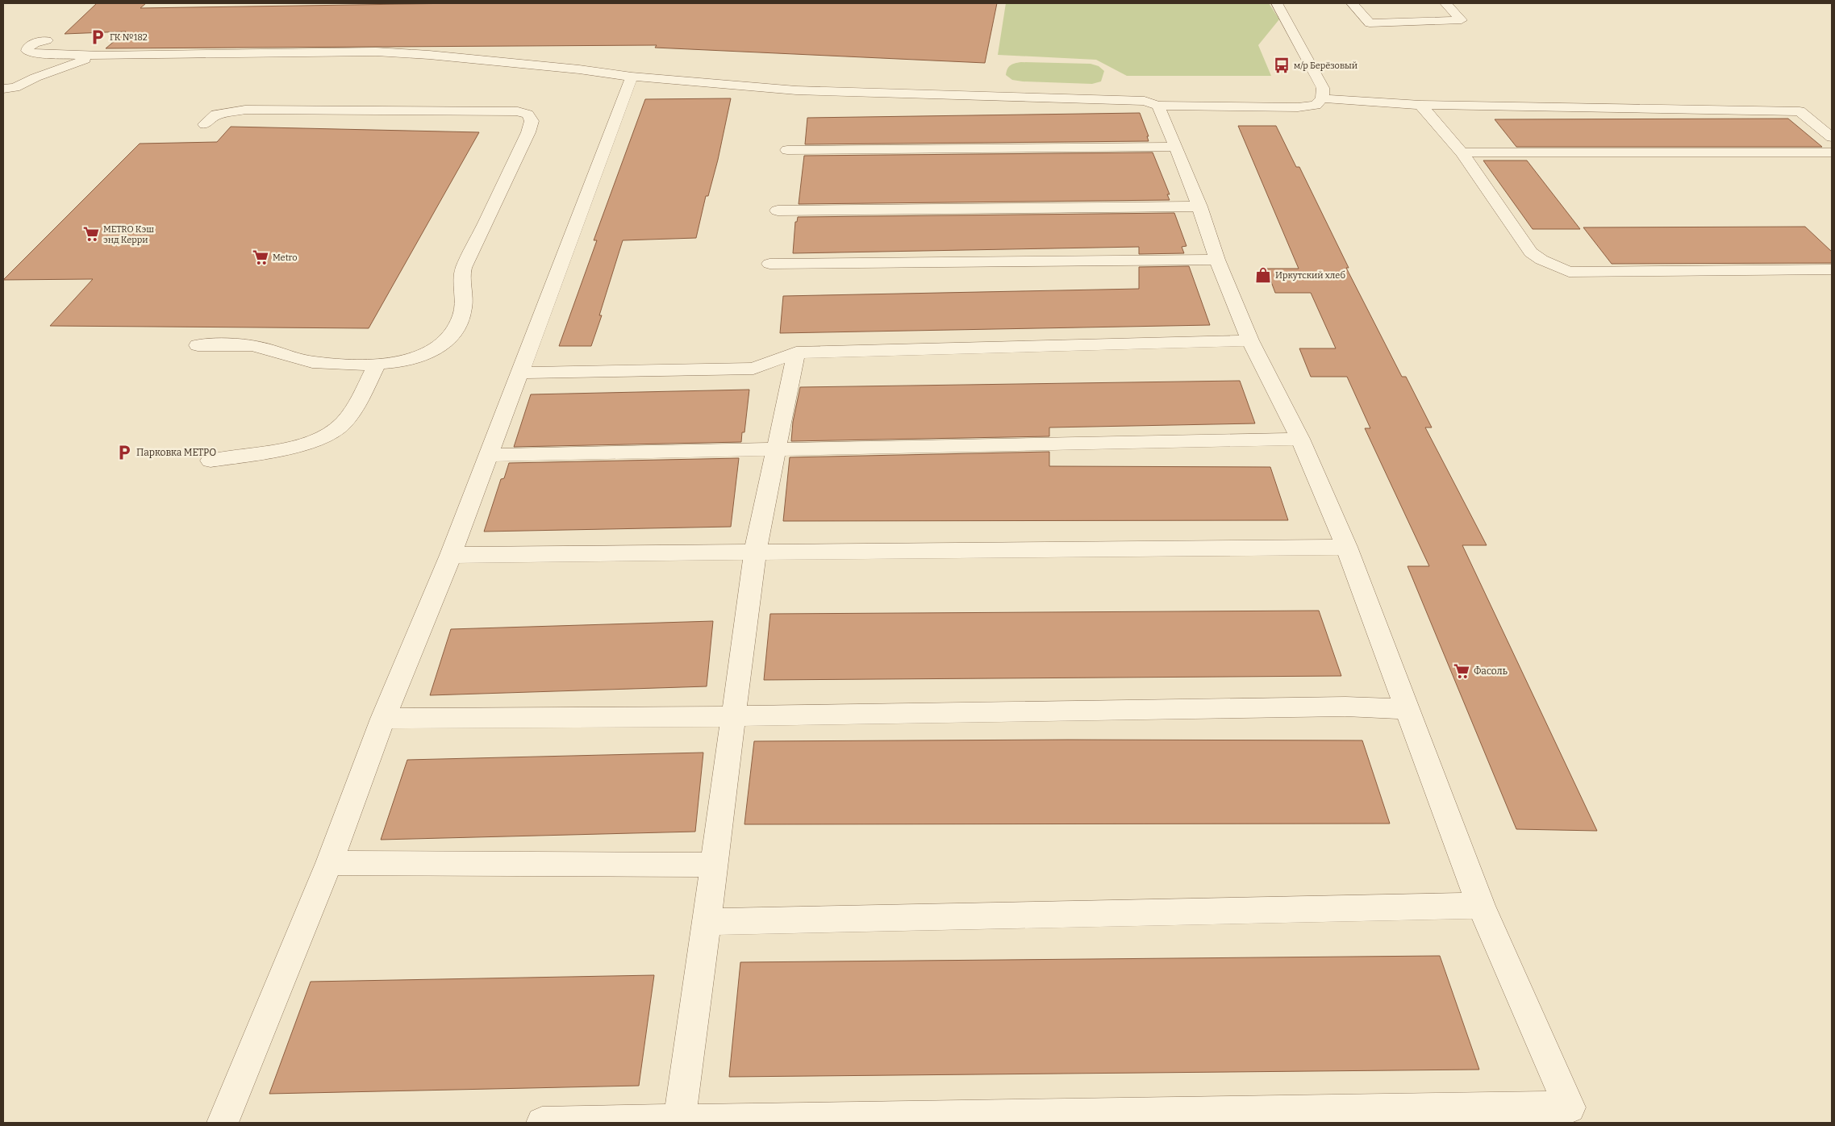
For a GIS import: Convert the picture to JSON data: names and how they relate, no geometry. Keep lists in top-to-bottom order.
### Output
{
  "places": {
    "parking": ["ГК №182", "Парковка МЕТРО"],
    "bus stop": ["м/р Берёзовый"],
    "supermarket": ["METRO Кэш энд Керри", "Metro", "Фасоль"],
    "shop": ["Иркутский хлеб"]
  }
}
